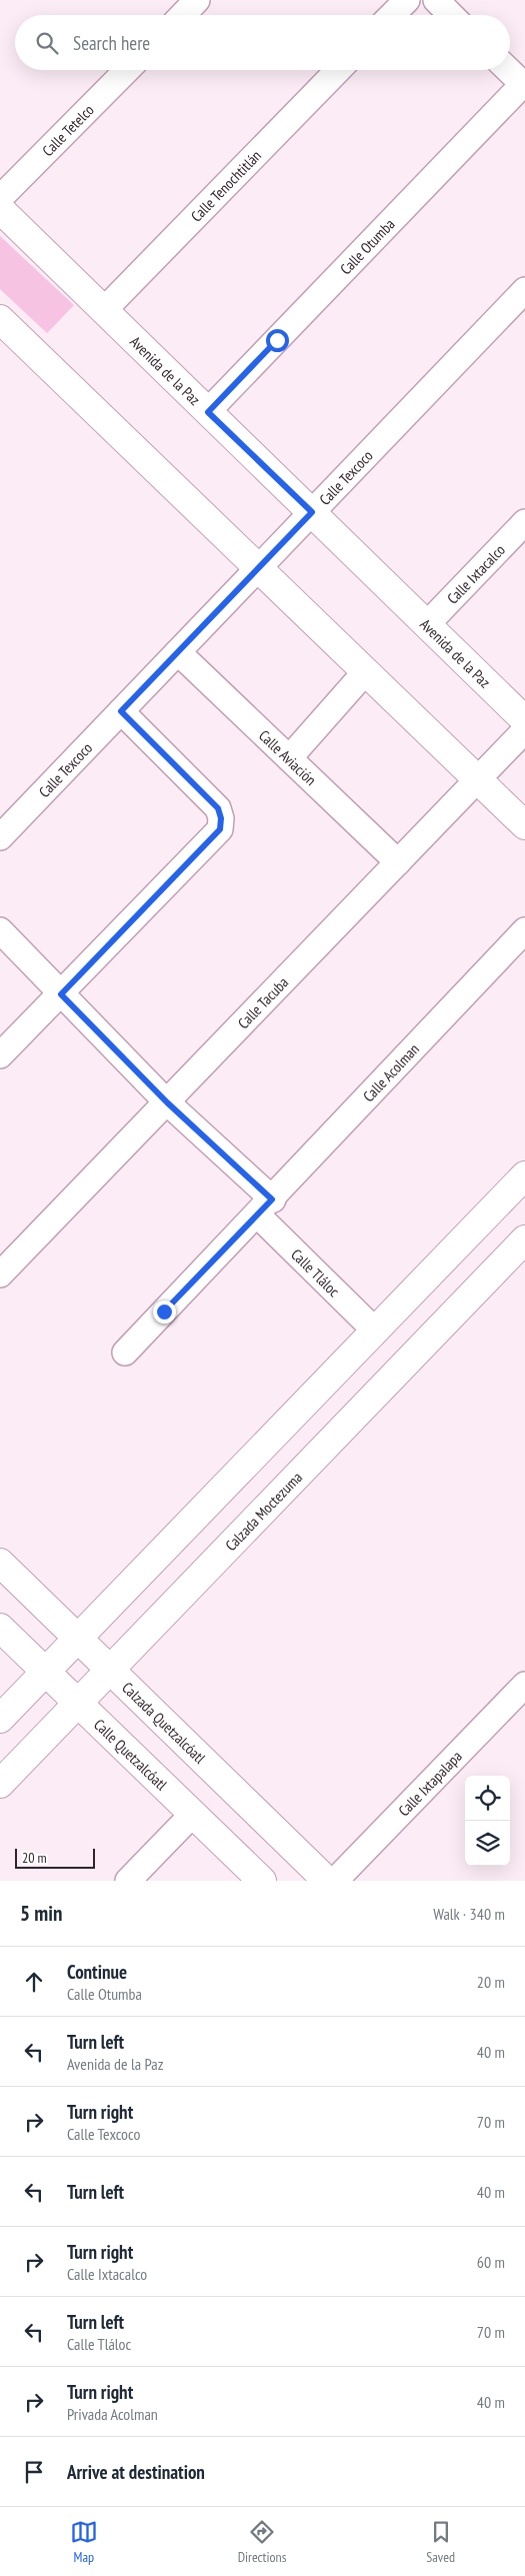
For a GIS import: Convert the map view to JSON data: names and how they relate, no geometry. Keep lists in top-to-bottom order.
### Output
{
  "streets": {
    "street": [
      "Calle Tetelco",
      "Calle Tenochtitlán",
      "Calle Otumba",
      "Avenida de la Paz",
      "Calle Texcoco",
      "Calle Ixtacalco",
      "Calle Aviación",
      "Calle Tacuba",
      "Calle Acolman",
      "Calle Tláloc",
      "Calzada Moctezuma",
      "Calzada Quetzalcóatl",
      "Calle Quetzalcóatl",
      "Calle Ixtapalapa"
    ]
  },
  "crossings": [
    ["Calle Tenochtitlán", "Avenida de la Paz"],
    ["Calle Otumba", "Avenida de la Paz"],
    ["Avenida de la Paz", "Calle Texcoco"],
    ["Avenida de la Paz", "Calle Ixtacalco"],
    ["Calle Texcoco", "Calle Aviación"],
    ["Calle Aviación", "Calle Tacuba"],
    ["Calle Tacuba", "Calle Tláloc"],
    ["Calle Acolman", "Calle Tláloc"],
    ["Calzada Moctezuma", "Calzada Quetzalcóatl"],
    ["Calzada Moctezuma", "Calle Quetzalcóatl"]
  ],
  "scale_bar": "20 m",
  "page": {
    "search": "Search here",
    "scale": "20 m",
    "heading": ["5 min", "Walk · 340 m"],
    "list": [
      ["Continue", "Calle Otumba", "20 m"],
      ["Turn left", "Avenida de la Paz", "40 m"],
      ["Turn right", "Calle Texcoco", "70 m"],
      ["Turn left", "40 m"],
      ["Turn right", "Calle Ixtacalco", "60 m"],
      ["Turn left", "Calle Tláloc", "70 m"],
      ["Turn right", "Privada Acolman", "40 m"],
      "Arrive at destination"
    ],
    "nav": ["Map", "Directions", "Saved"]
  }
}
